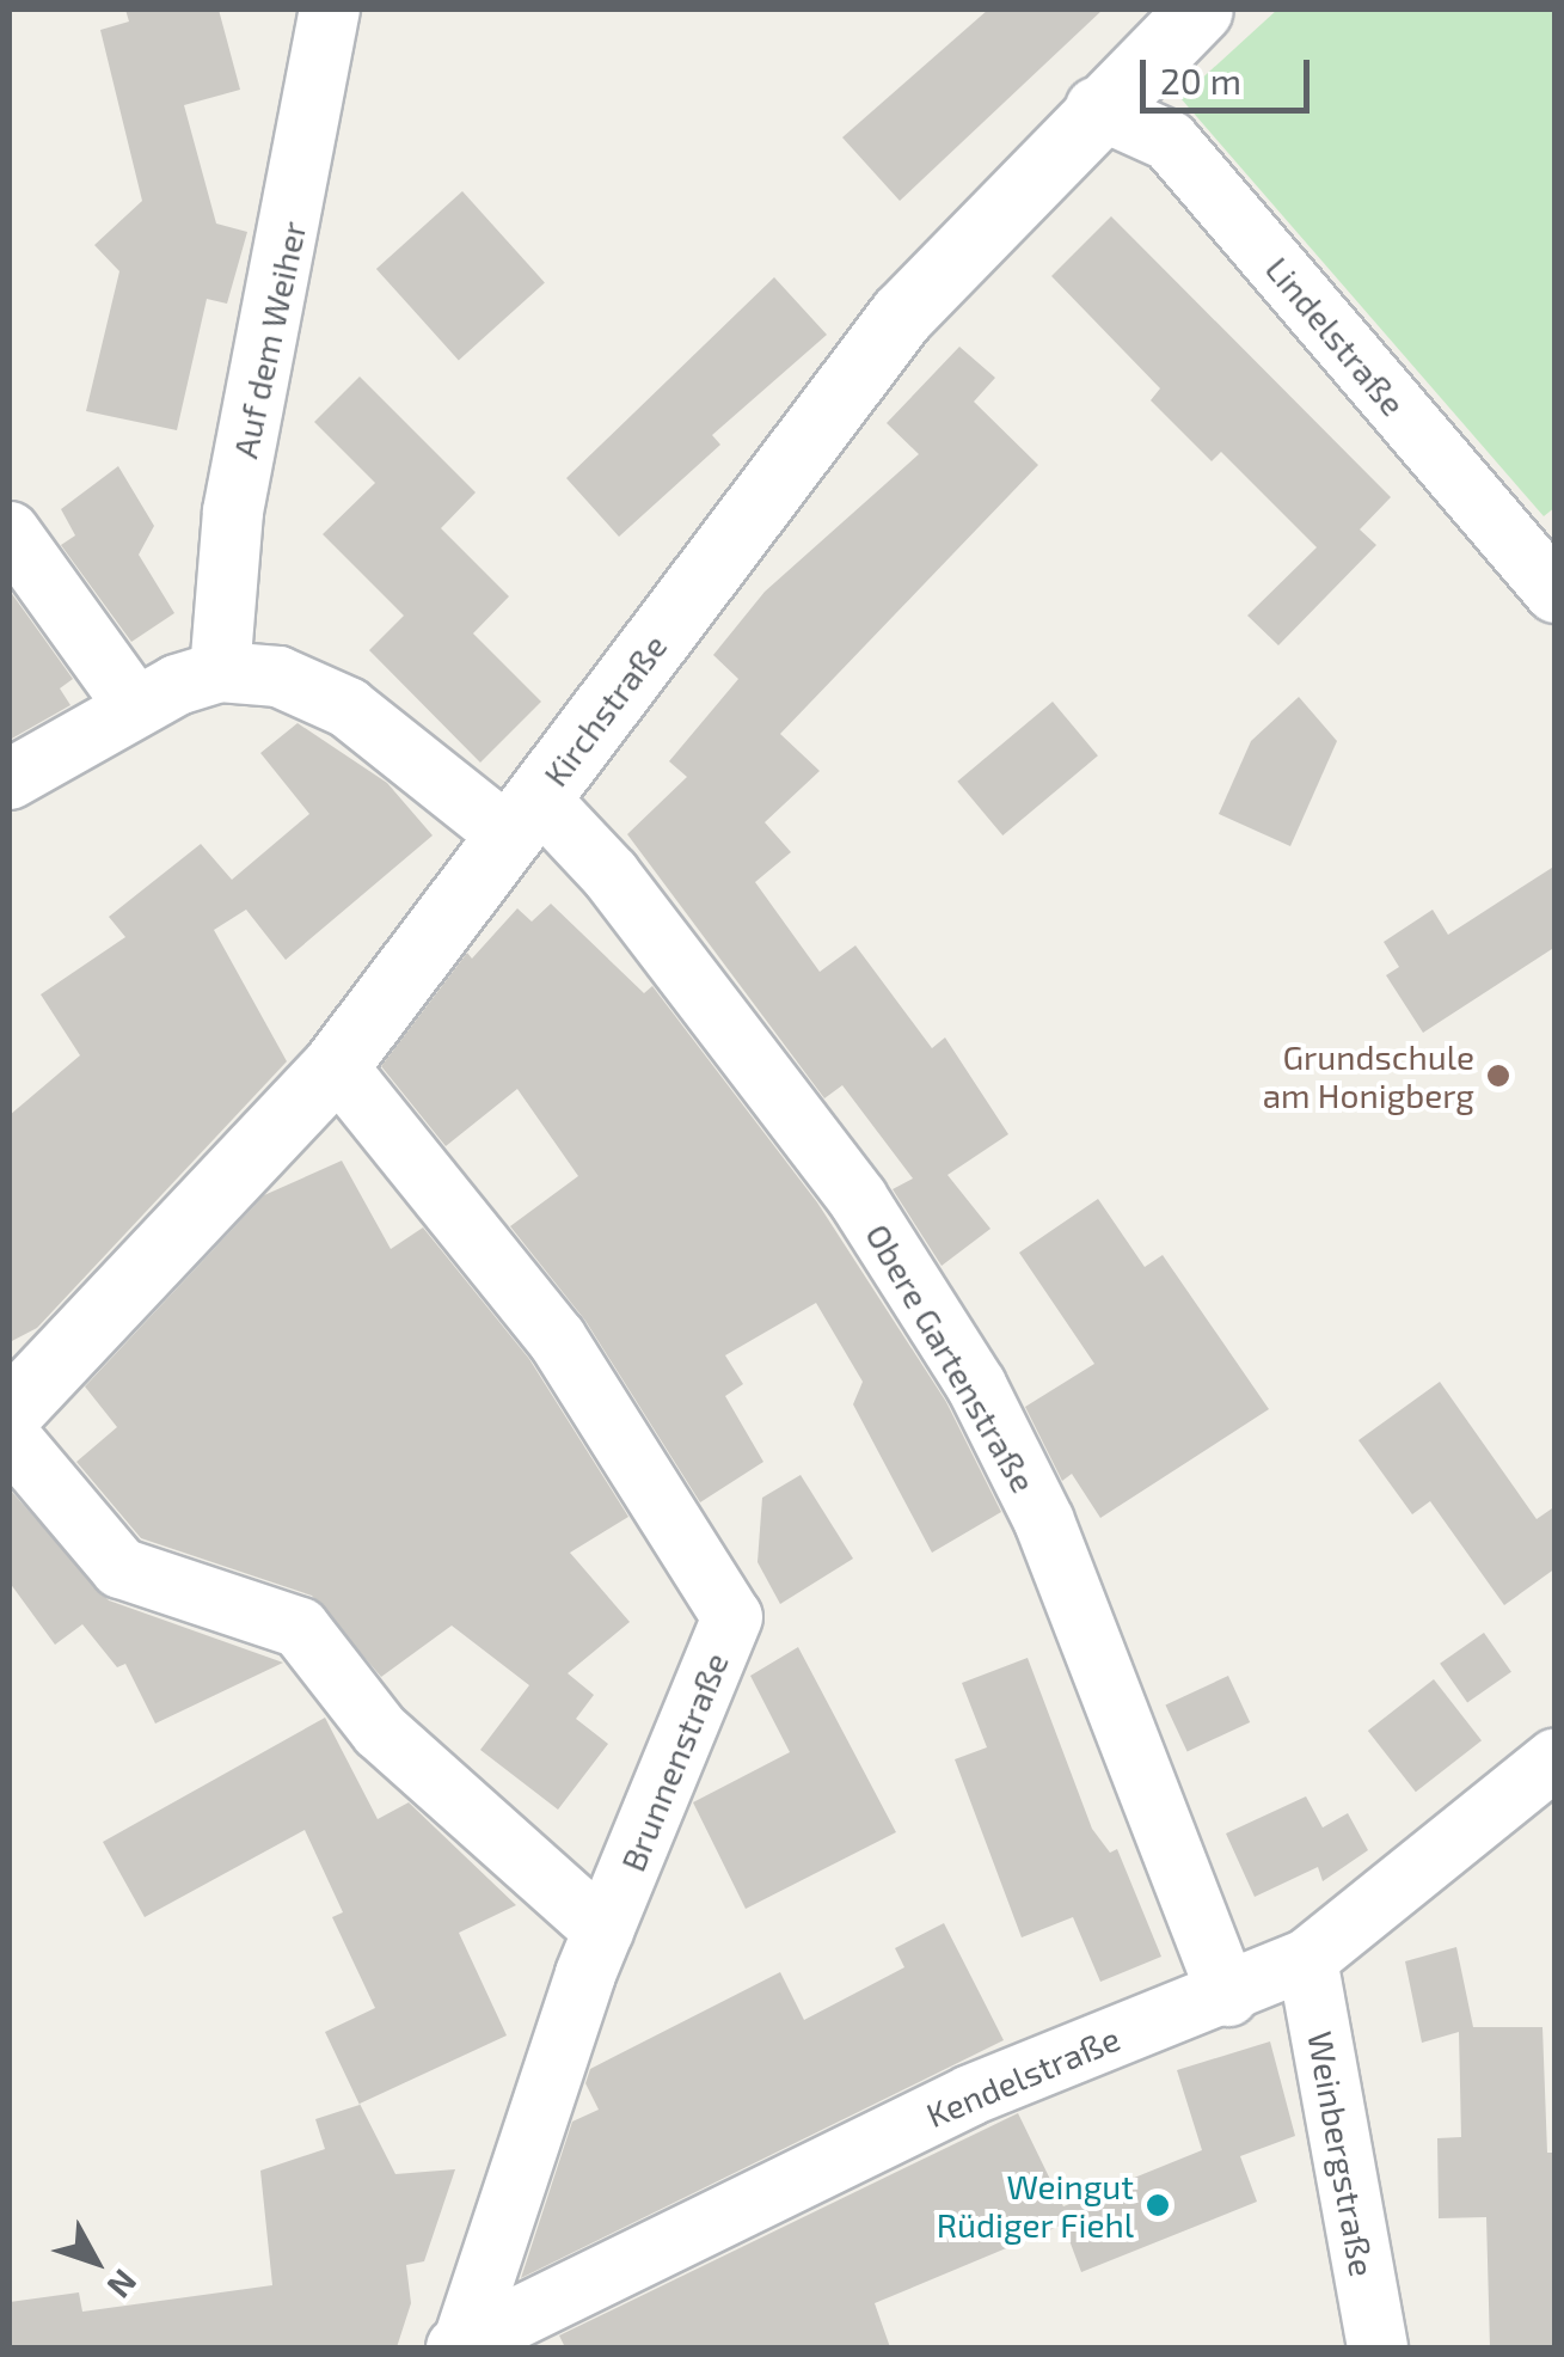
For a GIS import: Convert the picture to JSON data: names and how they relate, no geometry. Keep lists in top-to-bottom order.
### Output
{
  "streets": {
    "street": [
      "Lindelstraße",
      "Auf dem Weiher",
      "Kirchstraße",
      "Obere Gartenstraße",
      "Brunnenstraße",
      "Kendelstraße",
      "Weinbergstraße"
    ]
  },
  "crossings": [
    ["Lindelstraße", "Kirchstraße"],
    ["Auf dem Weiher", "Obere Gartenstraße"],
    ["Kirchstraße", "Obere Gartenstraße"],
    ["Kirchstraße", "Brunnenstraße"],
    ["Obere Gartenstraße", "Kendelstraße"],
    ["Brunnenstraße", "Kendelstraße"],
    ["Kendelstraße", "Weinbergstraße"]
  ],
  "places": ["Grundschule am Honigberg", "Weingut Rüdiger Fiehl"],
  "scale_bar": "20 m",
  "north": "bottom right"
}
